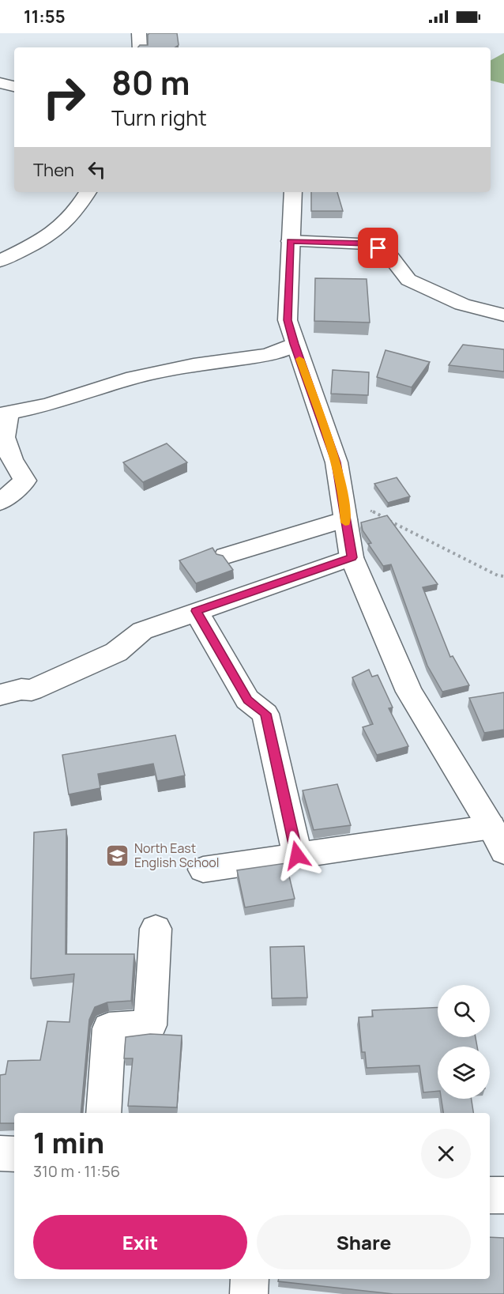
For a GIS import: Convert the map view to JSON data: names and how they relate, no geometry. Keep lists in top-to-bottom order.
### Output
{
  "places": {
    "school or university": ["North East English School"]
  },
  "page": {
    "status": "11:55",
    "turn": ["80 m", "Turn right"],
    "then": "Then",
    "heading": ["1 min", "310 m · 11:56"],
    "buttons": ["Exit", "Share"]
  }
}
